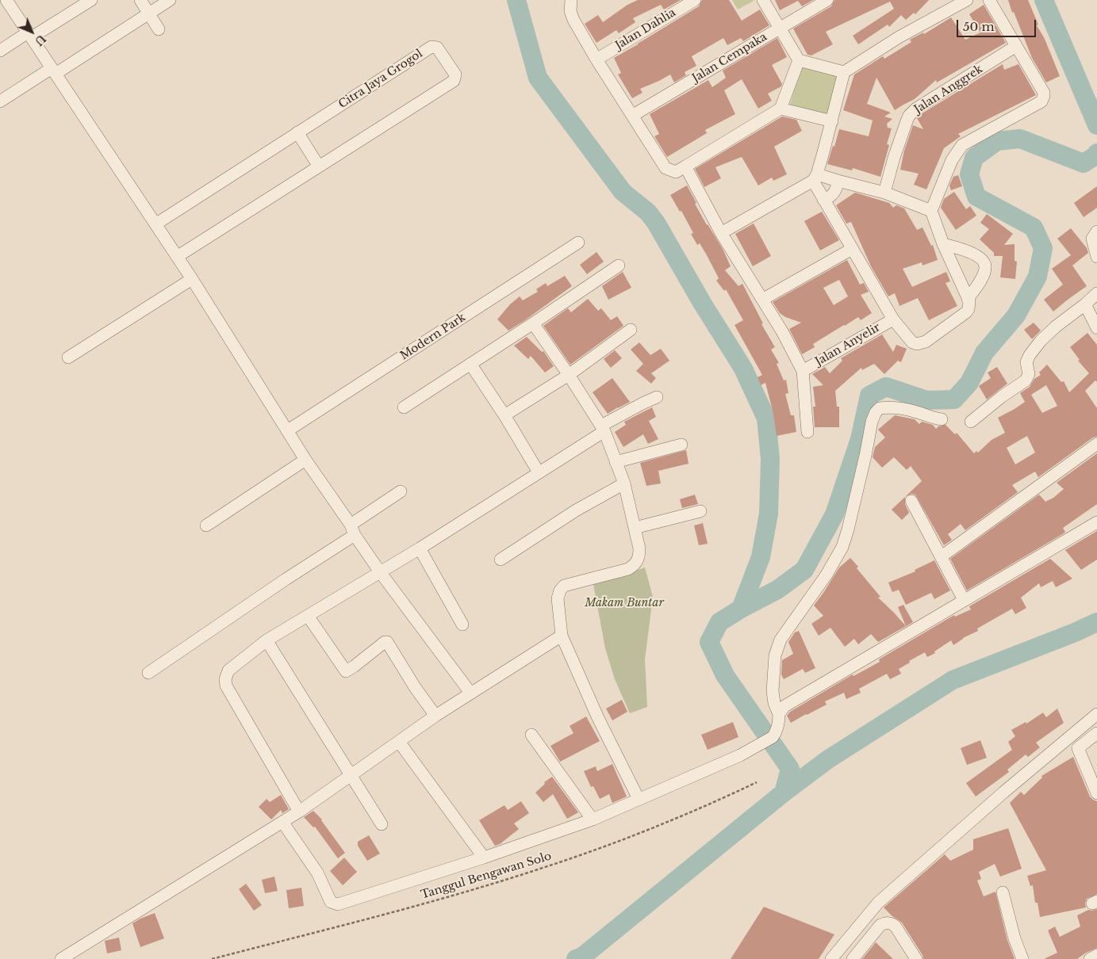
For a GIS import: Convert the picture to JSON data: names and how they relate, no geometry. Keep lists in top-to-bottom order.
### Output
{
  "streets": {
    "street": [
      "Jalan Dahlia",
      "Jalan Cempaka",
      "Citra Jaya Grogol",
      "Jalan Anggrek",
      "Modern Park",
      "Jalan Anyelir"
    ],
    "path": ["Tanggul Bengawan Solo"]
  },
  "parks": ["Makam Buntar"],
  "scale_bar": "50 m",
  "north": "bottom right"
}
